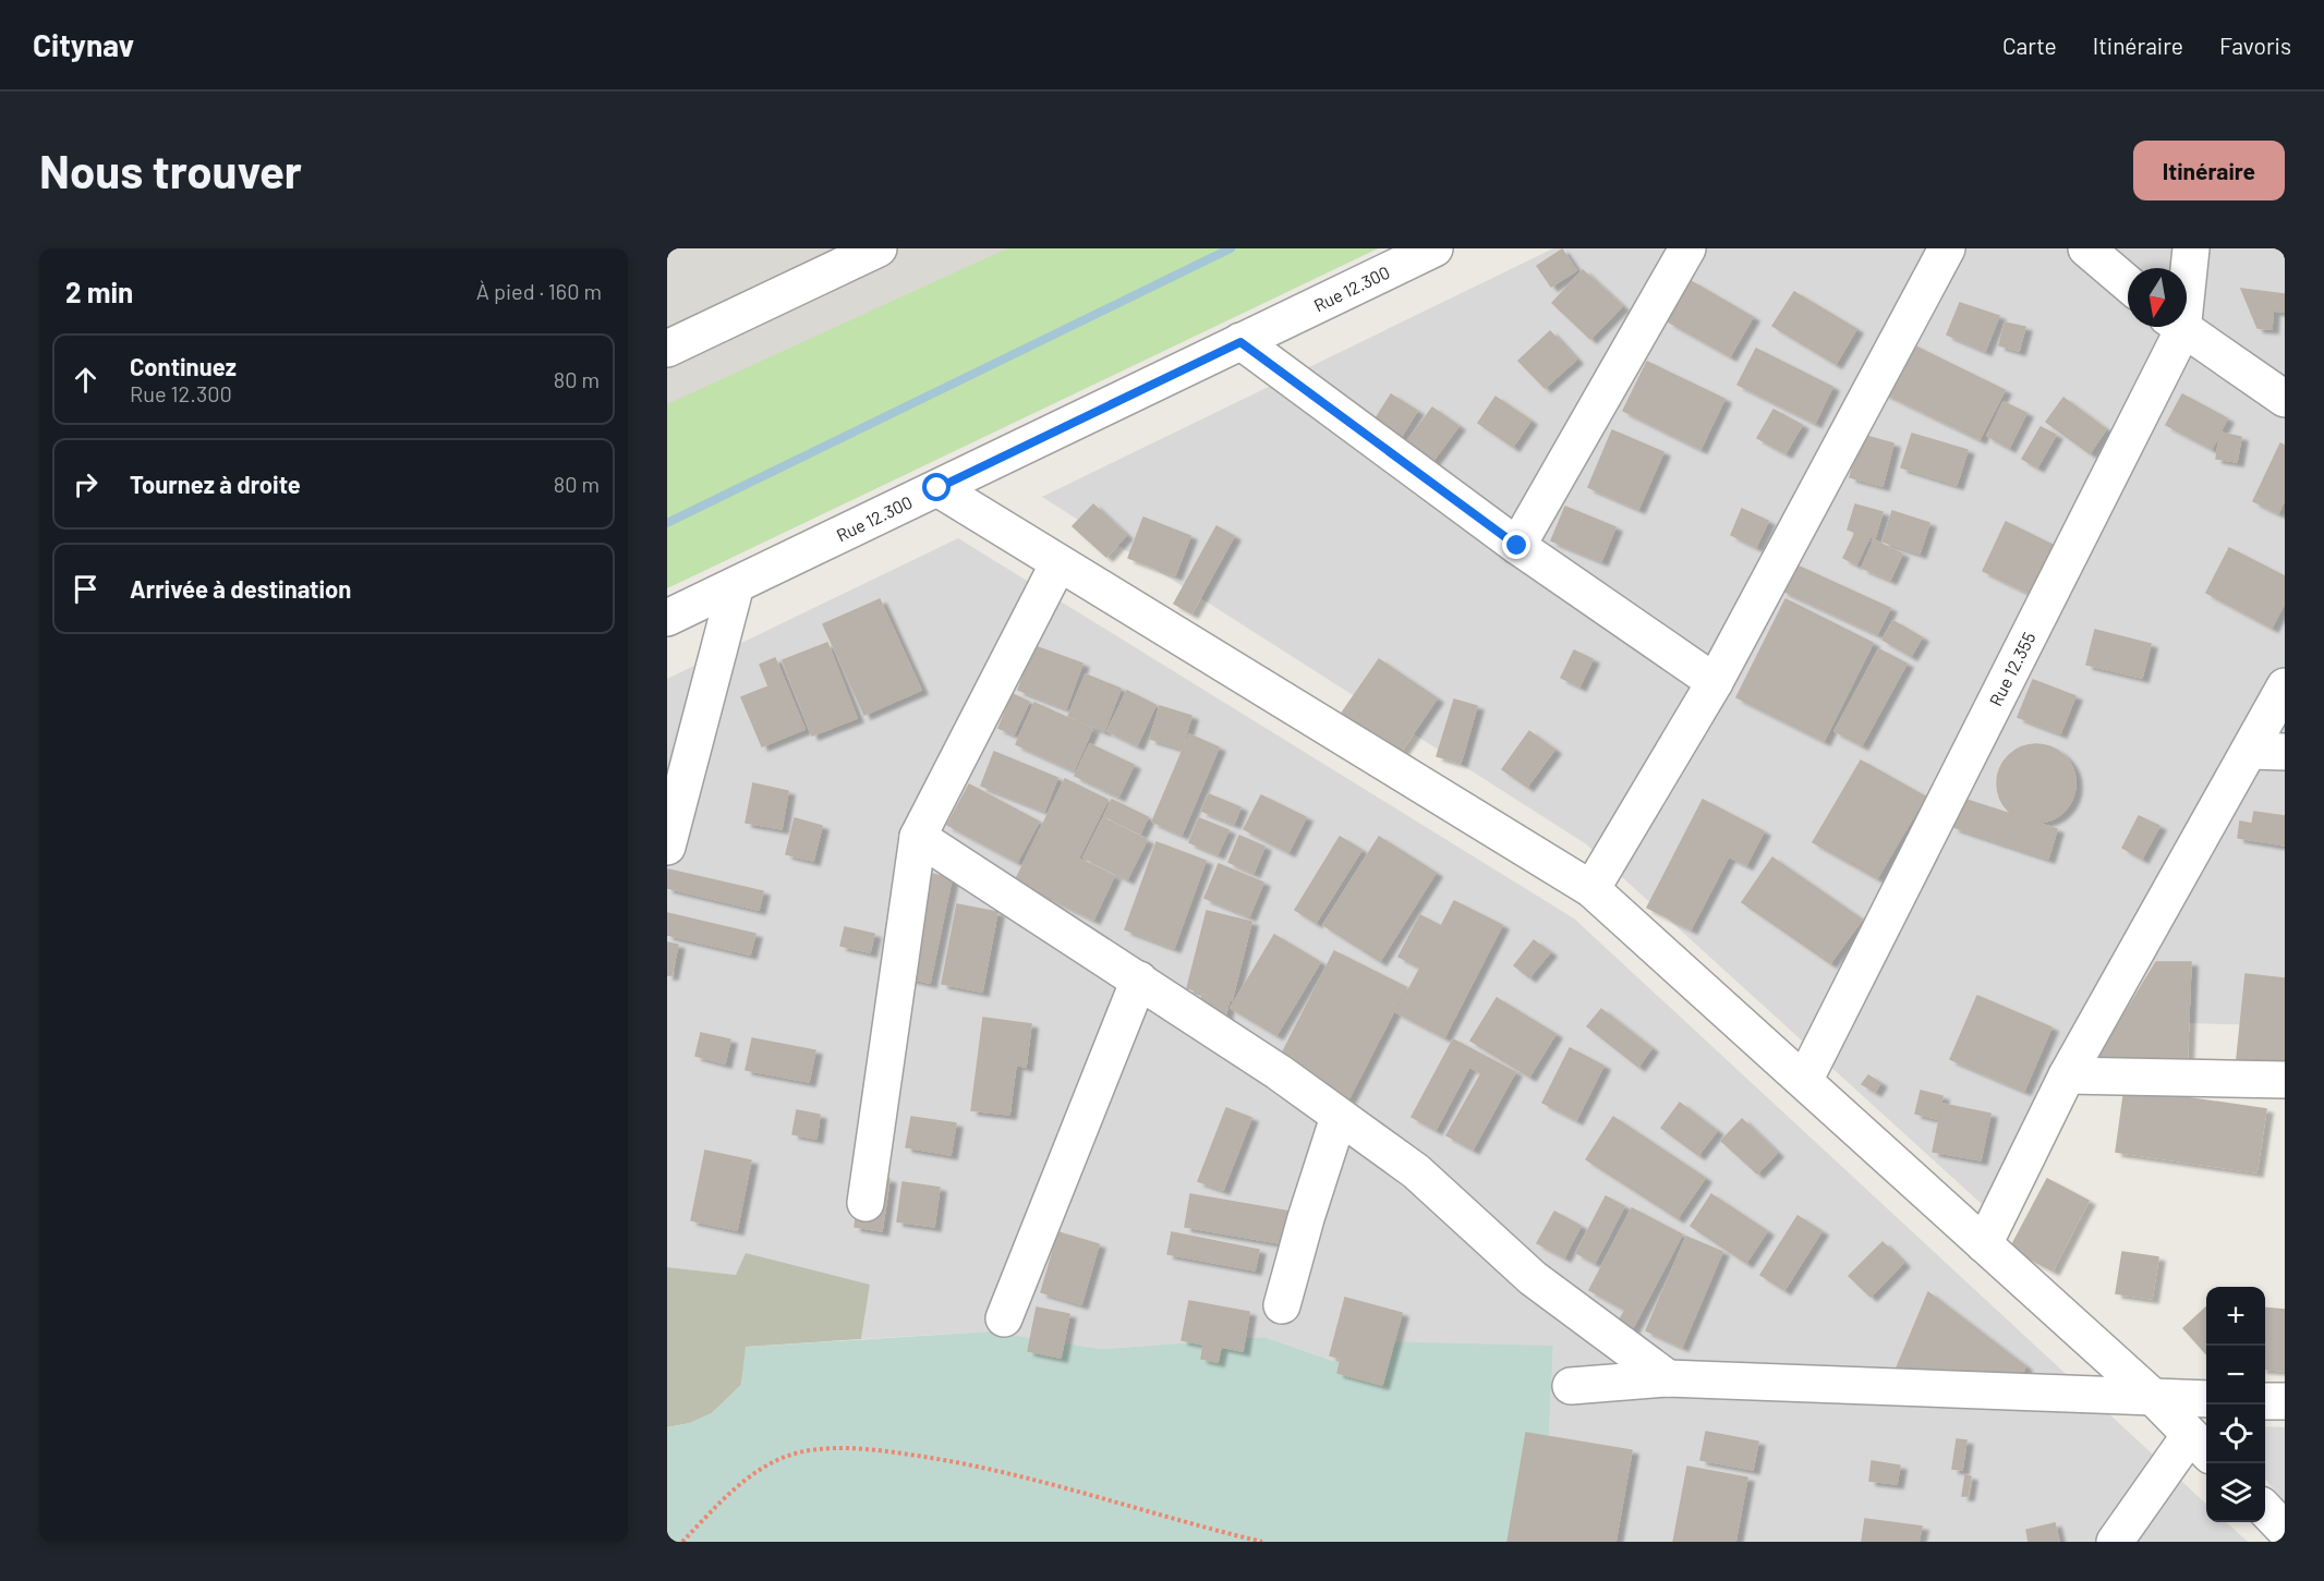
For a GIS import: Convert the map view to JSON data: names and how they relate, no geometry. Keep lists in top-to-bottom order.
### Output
{
  "streets": {
    "street": ["Rue 12.300", "Rue 12.355"]
  },
  "north": "bottom",
  "page": {
    "header": "Citynav",
    "nav": ["Carte", "Itinéraire", "Favoris"],
    "buttons": "Itinéraire",
    "title": "Nous trouver",
    "heading": ["2 min", "À pied · 160 m"],
    "list": [
      ["Continuez", "Rue 12.300", "80 m"],
      ["Tournez à droite", "80 m"],
      "Arrivée à destination"
    ],
    "map_buttons": ["+", "−"]
  }
}
